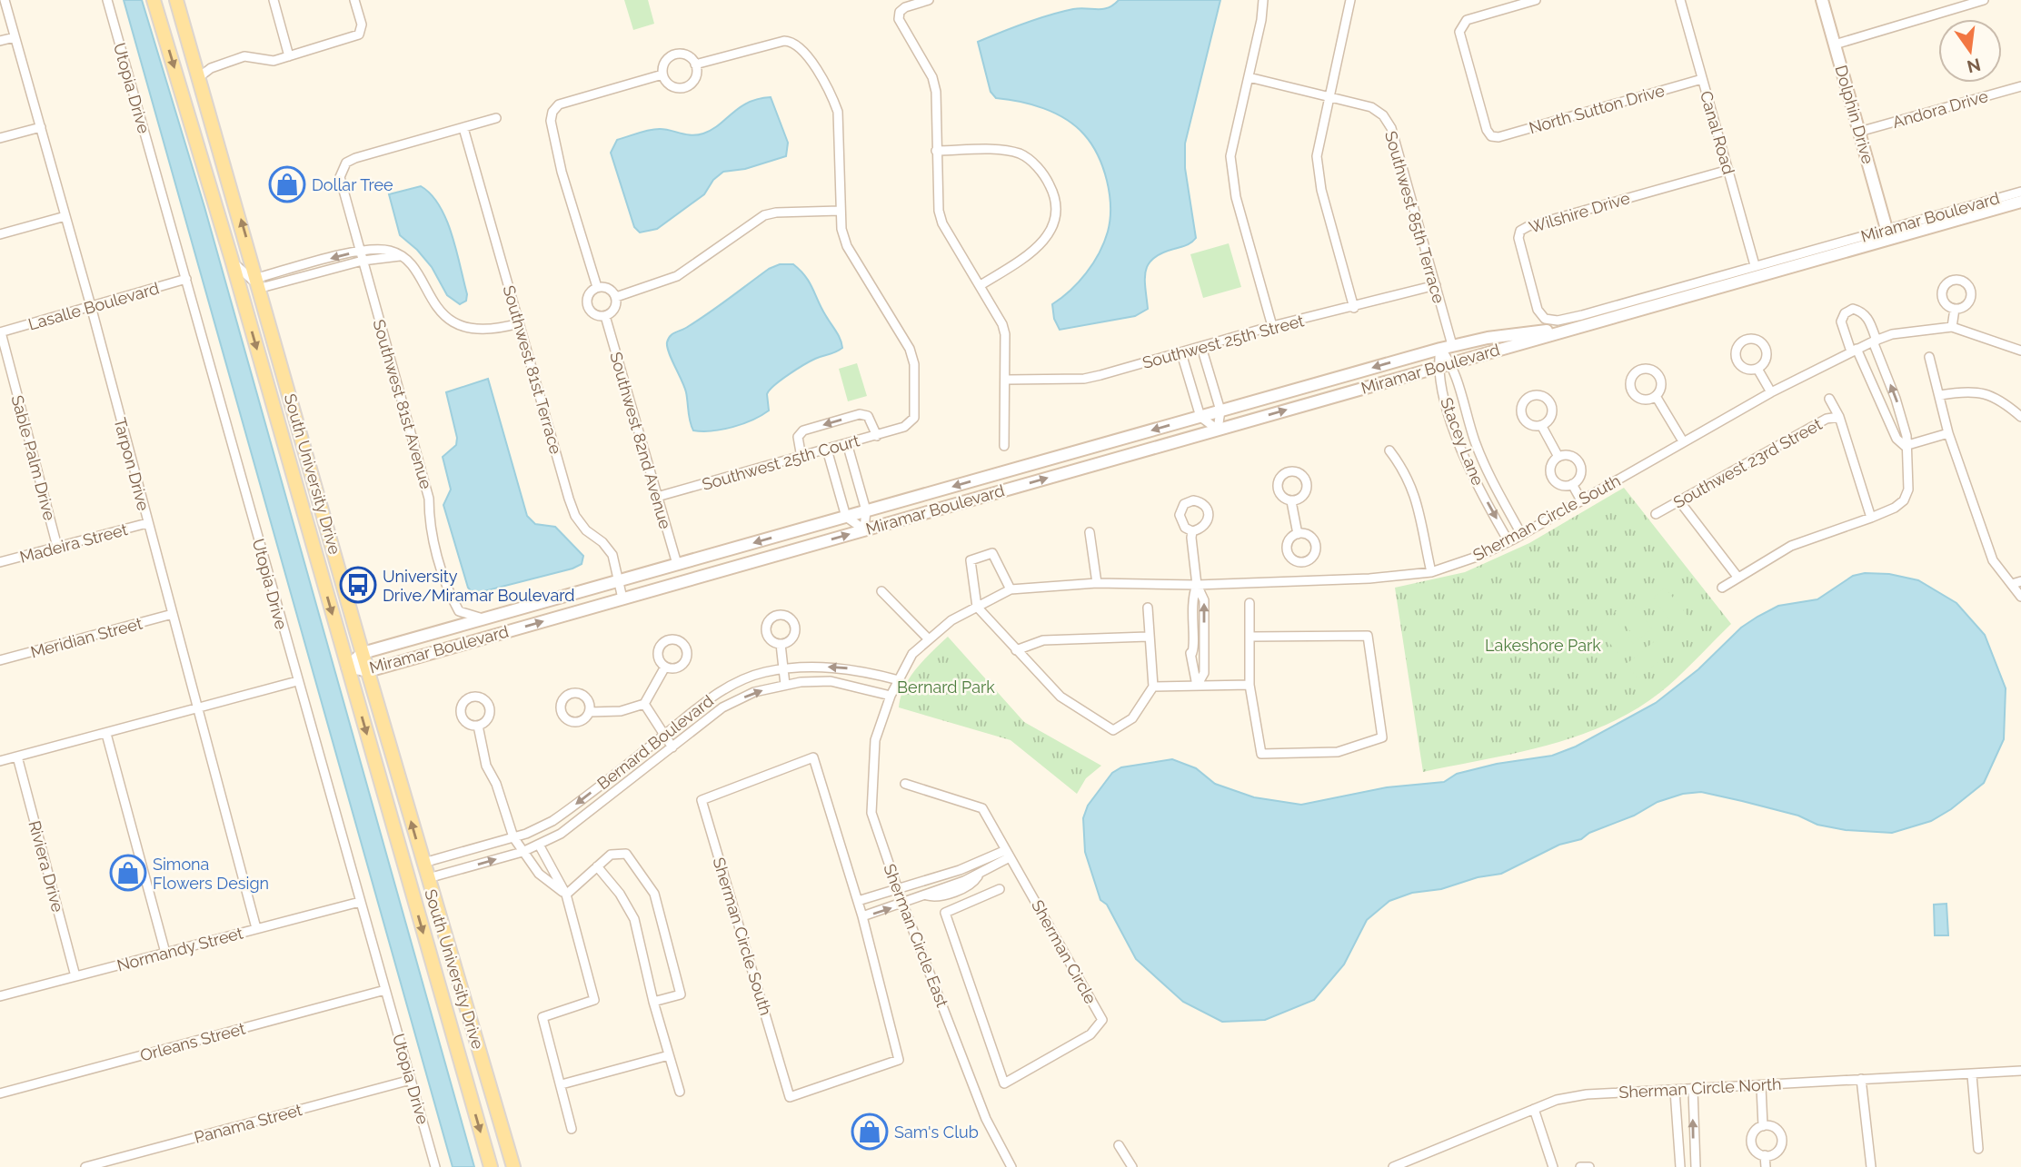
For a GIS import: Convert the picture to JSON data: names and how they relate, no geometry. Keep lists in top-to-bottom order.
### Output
{
  "streets": {
    "main road": ["South University Drive"],
    "street": [
      "Utopia Drive",
      "North Sutton Drive",
      "Andora Drive",
      "Dolphin Drive",
      "Canal Road",
      "Wilshire Drive",
      "Southwest 85th Terrace",
      "Miramar Boulevard",
      "Lasalle Boulevard",
      "Southwest 25th Street",
      "Southwest 81st Terrace",
      "Southwest 81st Avenue",
      "Southwest 82nd Avenue",
      "Stacey Lane",
      "Sable Palm Drive",
      "Southwest 25th Court",
      "Southwest 23rd Street",
      "Tarpon Drive",
      "Sherman Circle South",
      "Madeira Street",
      "Meridian Street",
      "Bernard Boulevard",
      "Riviera Drive",
      "Sherman Circle East",
      "Normandy Street",
      "Sherman Circle",
      "Orleans Street",
      "Sherman Circle North",
      "Panama Street"
    ]
  },
  "crossings": [
    ["Utopia Drive", "Lasalle Boulevard"],
    ["Utopia Drive", "Normandy Street"],
    ["Utopia Drive", "Orleans Street"],
    ["Utopia Drive", "Panama Street"],
    ["North Sutton Drive", "Canal Road"],
    ["Andora Drive", "Dolphin Drive"],
    ["Dolphin Drive", "Miramar Boulevard"],
    ["Canal Road", "Wilshire Drive"],
    ["Canal Road", "Miramar Boulevard"],
    ["Wilshire Drive", "Miramar Boulevard"],
    ["Southwest 85th Terrace", "Miramar Boulevard"],
    ["Southwest 85th Terrace", "Southwest 25th Street"],
    ["Southwest 85th Terrace", "Stacey Lane"],
    ["Miramar Boulevard", "Southwest 81st Terrace"],
    ["Miramar Boulevard", "Southwest 81st Avenue"],
    ["Miramar Boulevard", "Southwest 82nd Avenue"],
    ["Miramar Boulevard", "Stacey Lane"],
    ["Miramar Boulevard", "South University Drive"],
    ["Lasalle Boulevard", "Sable Palm Drive"],
    ["Lasalle Boulevard", "Tarpon Drive"],
    ["Southwest 81st Terrace", "Southwest 81st Avenue"],
    ["Southwest 82nd Avenue", "Southwest 25th Court"],
    ["Stacey Lane", "Sherman Circle South"],
    ["Sable Palm Drive", "Madeira Street"],
    ["Tarpon Drive", "Madeira Street"],
    ["Tarpon Drive", "Meridian Street"],
    ["Tarpon Drive", "Normandy Street"],
    ["South University Drive", "Bernard Boulevard"],
    ["Sherman Circle South", "Bernard Boulevard"],
    ["Sherman Circle South", "Sherman Circle East"],
    ["Bernard Boulevard", "Sherman Circle East"],
    ["Riviera Drive", "Normandy Street"]
  ],
  "parks": ["Lakeshore Park", "Bernard Park"],
  "places": {
    "shop": ["Dollar Tree", "Simona Flowers Design", "Sam's Club"],
    "bus stop": ["University Drive/Miramar Boulevard"]
  },
  "north": "bottom"
}
